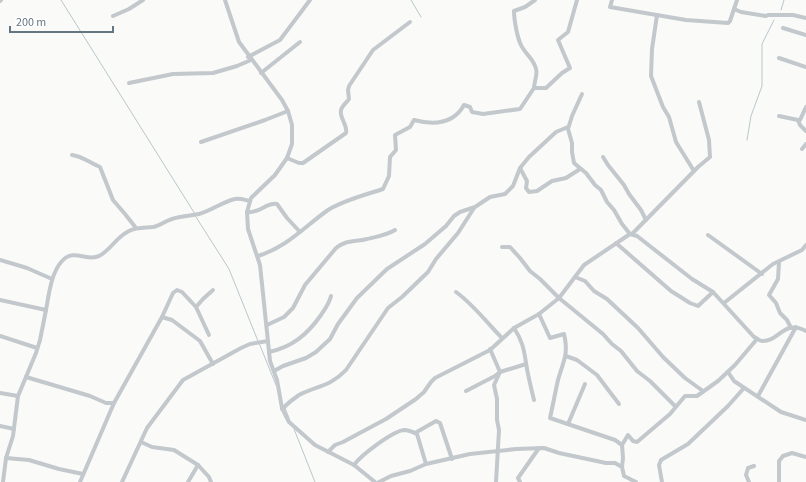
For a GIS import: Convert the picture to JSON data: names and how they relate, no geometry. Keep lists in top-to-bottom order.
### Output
{
  "scale_bar": "200 m"
}
